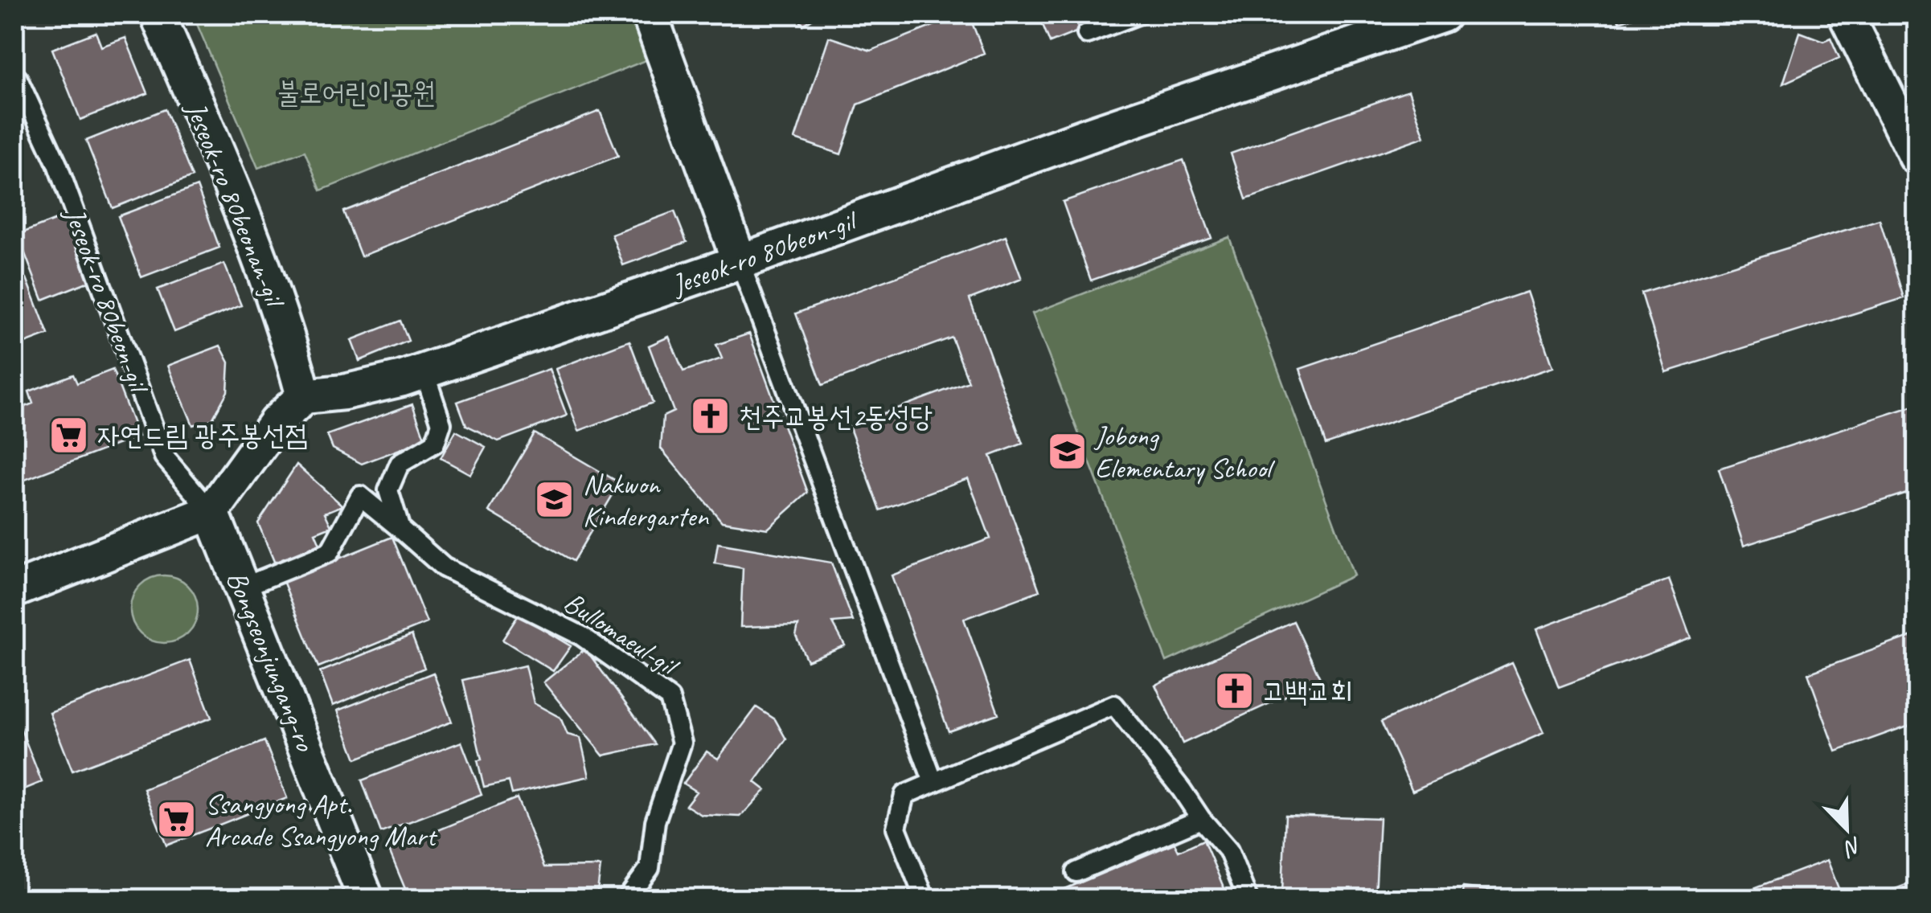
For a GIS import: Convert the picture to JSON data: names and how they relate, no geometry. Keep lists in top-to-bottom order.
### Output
{
  "streets": {
    "street": ["Jeseok-ro 80beonan-gil", "Jeseok-ro 80beon-gil", "Bongseonjungang-ro"],
    "lane": ["Bullomaeul-gil"]
  },
  "crossings": [
    ["Jeseok-ro 80beonan-gil", "Jeseok-ro 80beon-gil"],
    ["Jeseok-ro 80beon-gil", "Bongseonjungang-ro"],
    ["Bullomaeul-gil", "Bongseonjungang-ro"]
  ],
  "parks": ["불로어린이공원"],
  "places": {
    "church": ["천주교봉선2동성당", "고백교회"],
    "supermarket": ["자연드림 광주봉선점", "Ssangyong Apt. Arcade Ssangyong Mart"],
    "school or university": ["Jobong Elementary School", "Nakwon Kindergarten"]
  },
  "north": "bottom right"
}
